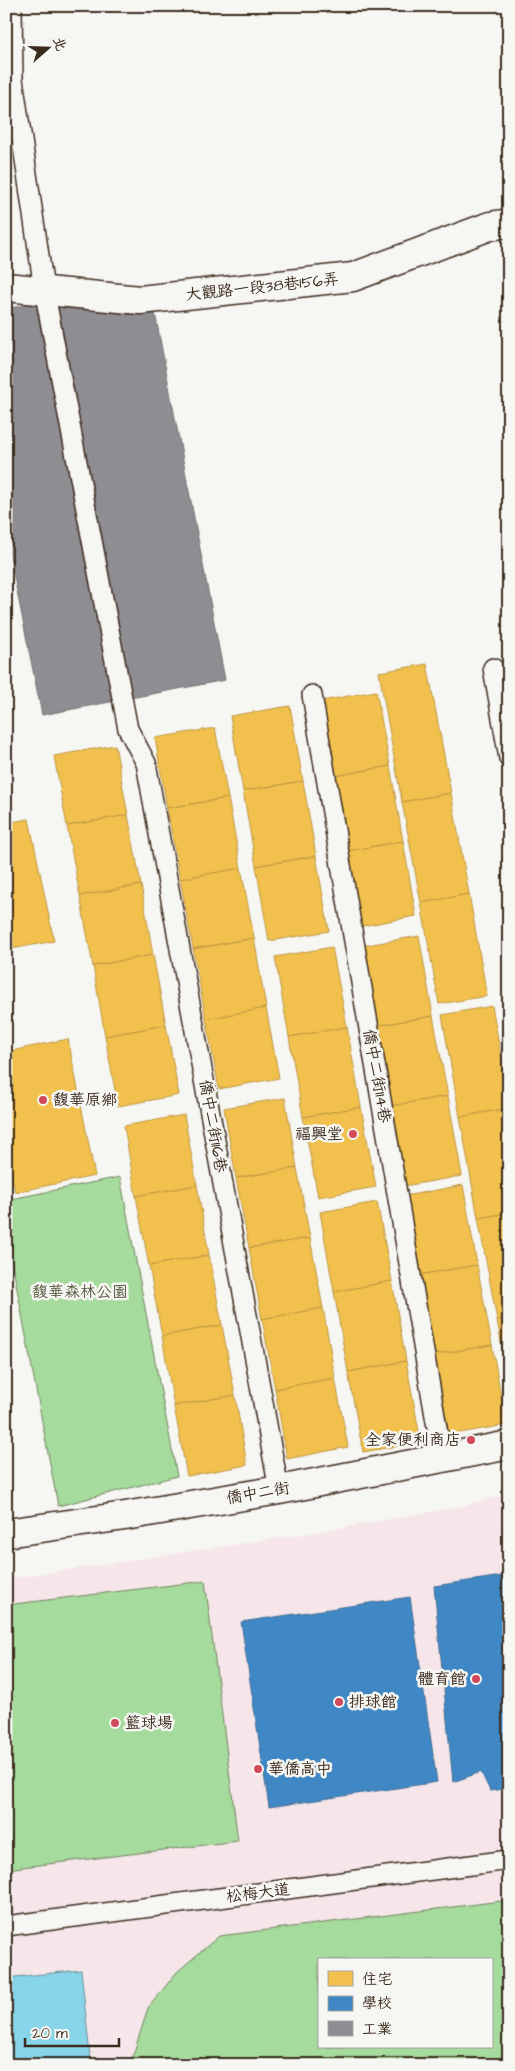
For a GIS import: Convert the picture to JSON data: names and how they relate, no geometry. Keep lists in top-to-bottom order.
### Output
{
  "streets": {
    "street": ["大觀路一段38巷156弄", "僑中二街"],
    "lane": ["僑中二街114巷", "僑中二街116巷", "松梅大道"]
  },
  "crossings": [
    ["大觀路一段38巷156弄", "僑中二街116巷"],
    ["僑中二街114巷", "僑中二街"],
    ["僑中二街116巷", "僑中二街"]
  ],
  "parks": ["馥華森林公園"],
  "places": [
    "馥華原鄉",
    "福興堂",
    "全家便利商店",
    "體育館",
    "排球館",
    "籃球場",
    "華僑高中"
  ],
  "legend": ["住宅", "學校", "工業"],
  "scale_bar": "20 m",
  "north": "right"
}
